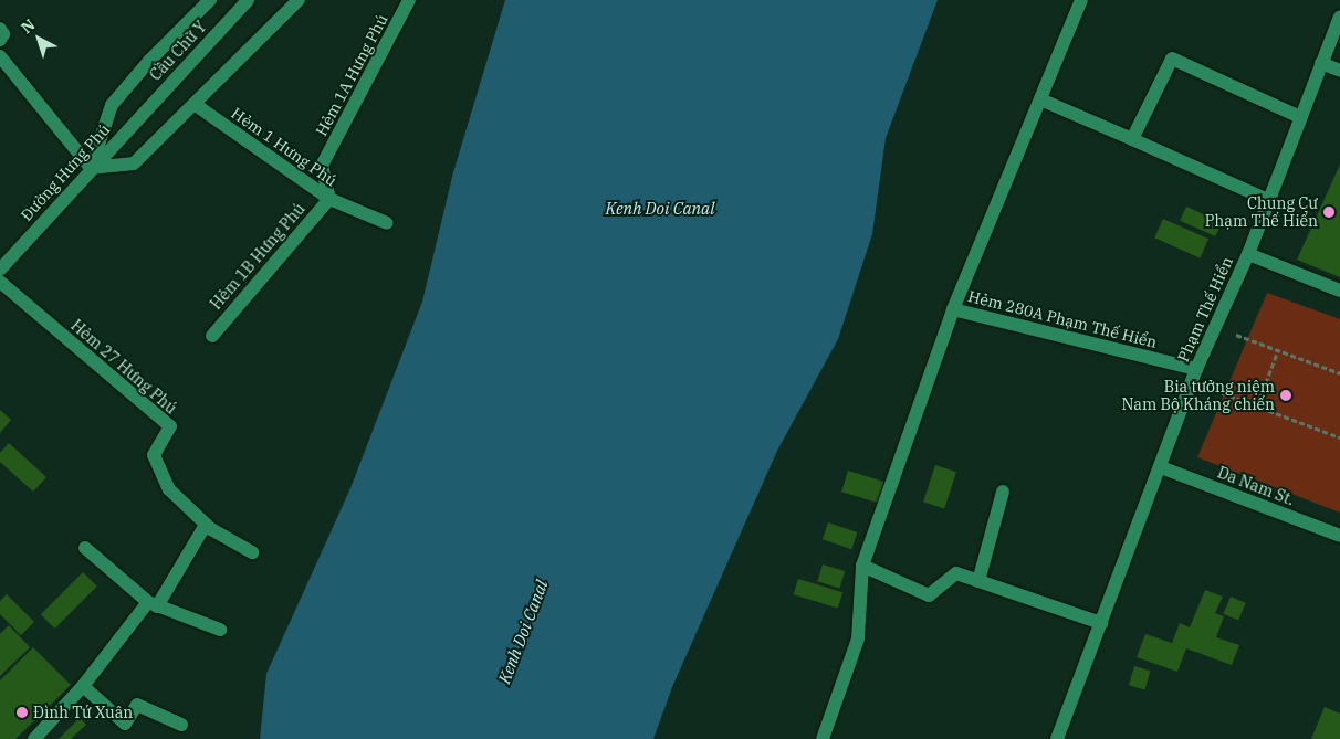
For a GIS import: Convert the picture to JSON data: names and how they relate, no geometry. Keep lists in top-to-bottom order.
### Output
{
  "streets": {
    "main road": [
      "Cầu Chữ Y",
      "Hẻm 1A Hưng Phú",
      "Hẻm 1 Hưng Phú",
      "Đường Hưng Phú",
      "Hẻm 1B Hưng Phú",
      "Phạm Thế Hiển",
      "Hẻm 280A Phạm Thế Hiển",
      "Hẻm 27 Hưng Phú",
      "Da Nam St."
    ]
  },
  "crossings": [
    ["Cầu Chữ Y", "Đường Hưng Phú"],
    ["Hẻm 1A Hưng Phú", "Hẻm 1 Hưng Phú"],
    ["Hẻm 1A Hưng Phú", "Hẻm 1B Hưng Phú"],
    ["Hẻm 1 Hưng Phú", "Hẻm 1B Hưng Phú"],
    ["Phạm Thế Hiển", "Hẻm 280A Phạm Thế Hiển"],
    ["Phạm Thế Hiển", "Da Nam St."]
  ],
  "water": ["Kenh Doi Canal"],
  "places": ["Chung Cư Phạm Thế Hiển", "Bia tưởng niệm Nam Bộ Kháng chiến", "Đình Tứ Xuân"],
  "north": "top left"
}
